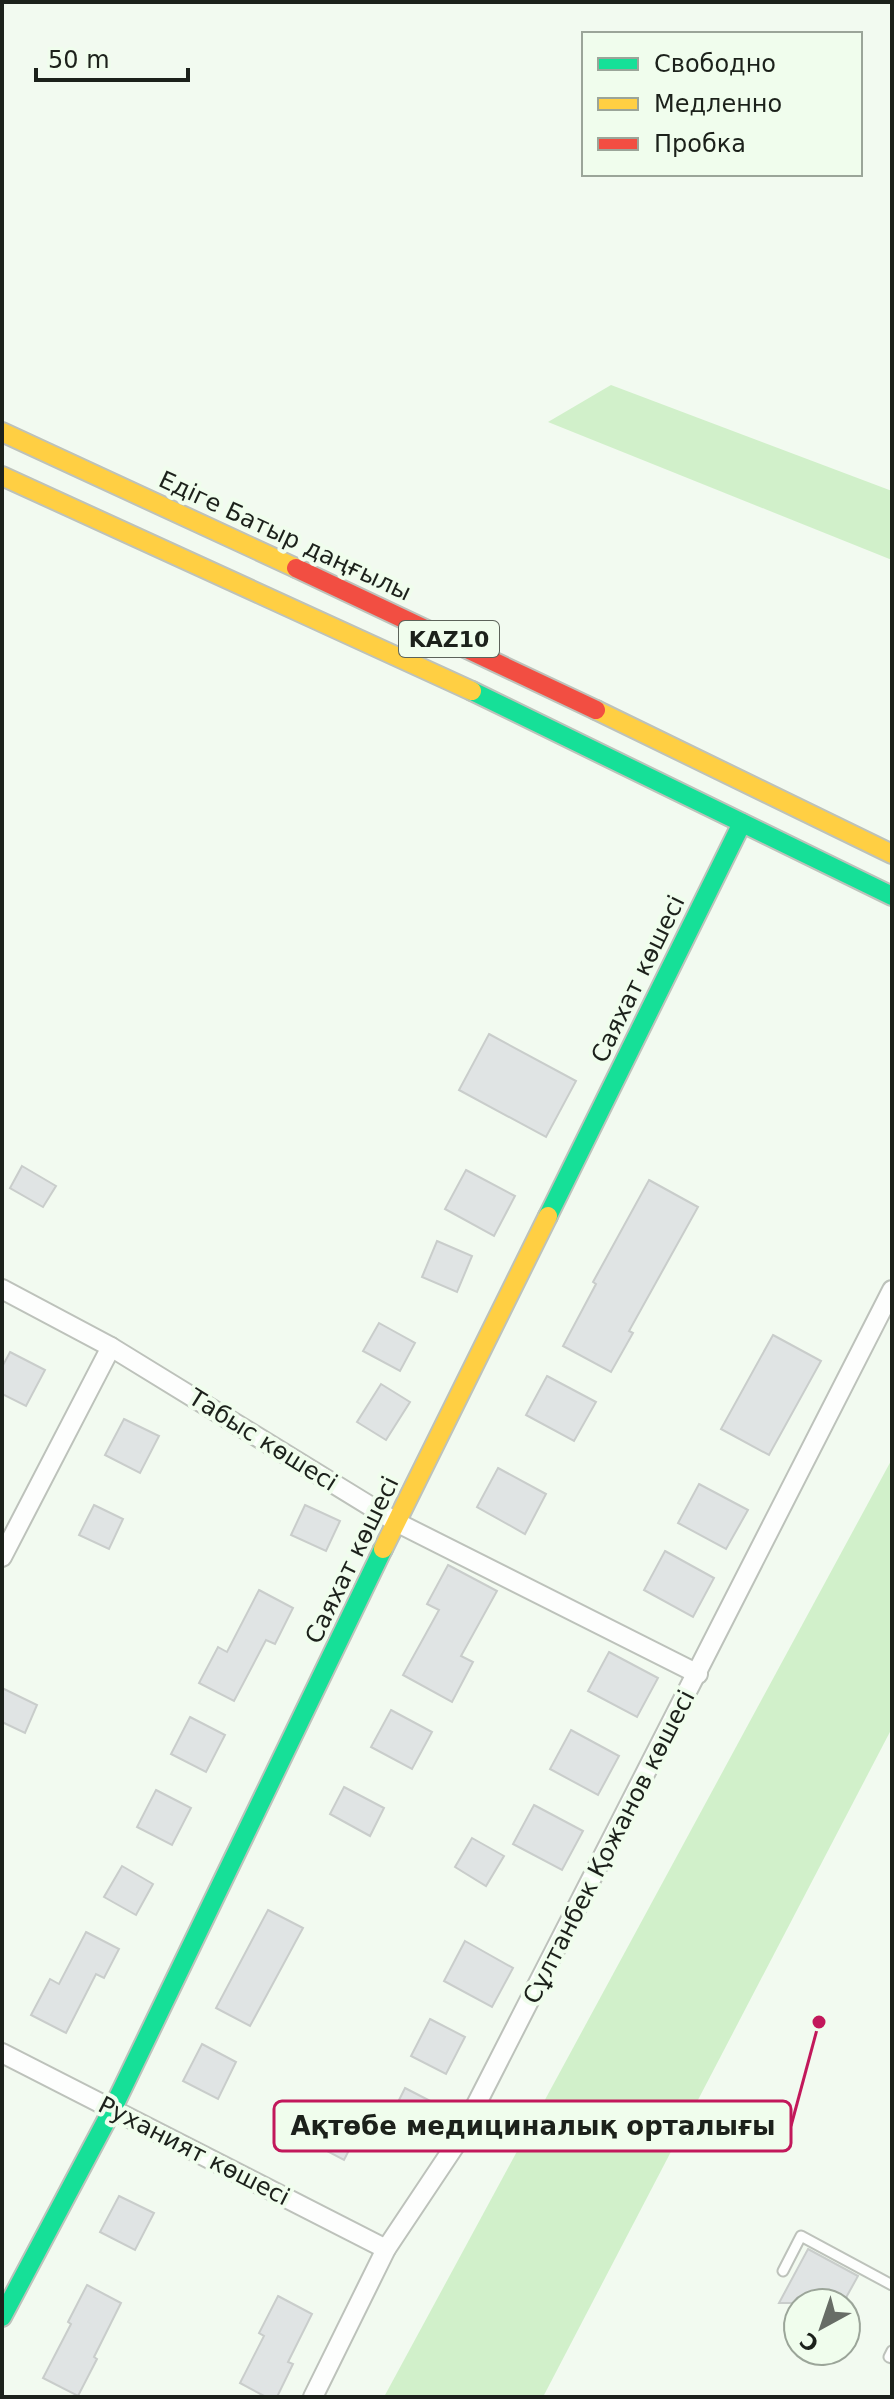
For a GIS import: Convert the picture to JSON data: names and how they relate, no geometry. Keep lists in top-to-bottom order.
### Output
{
  "streets": {
    "main road": ["Едіге Батыр даңғылы", "KAZ10", "Саяхат көшесі"],
    "street": ["Табыс көшесі", "Сұлтанбек Қожанов көшесі", "Руханият көшесі"]
  },
  "crossings": [
    ["KAZ10", "Саяхат көшесі"],
    ["Саяхат көшесі", "Табыс көшесі"],
    ["Саяхат көшесі", "Руханият көшесі"],
    ["Табыс көшесі", "Сұлтанбек Қожанов көшесі"],
    ["Сұлтанбек Қожанов көшесі", "Руханият көшесі"]
  ],
  "places": ["Ақтөбе медициналық орталығы"],
  "legend": ["Свободно", "Медленно", "Пробка"],
  "scale_bar": "50 m",
  "north": "bottom left"
}
